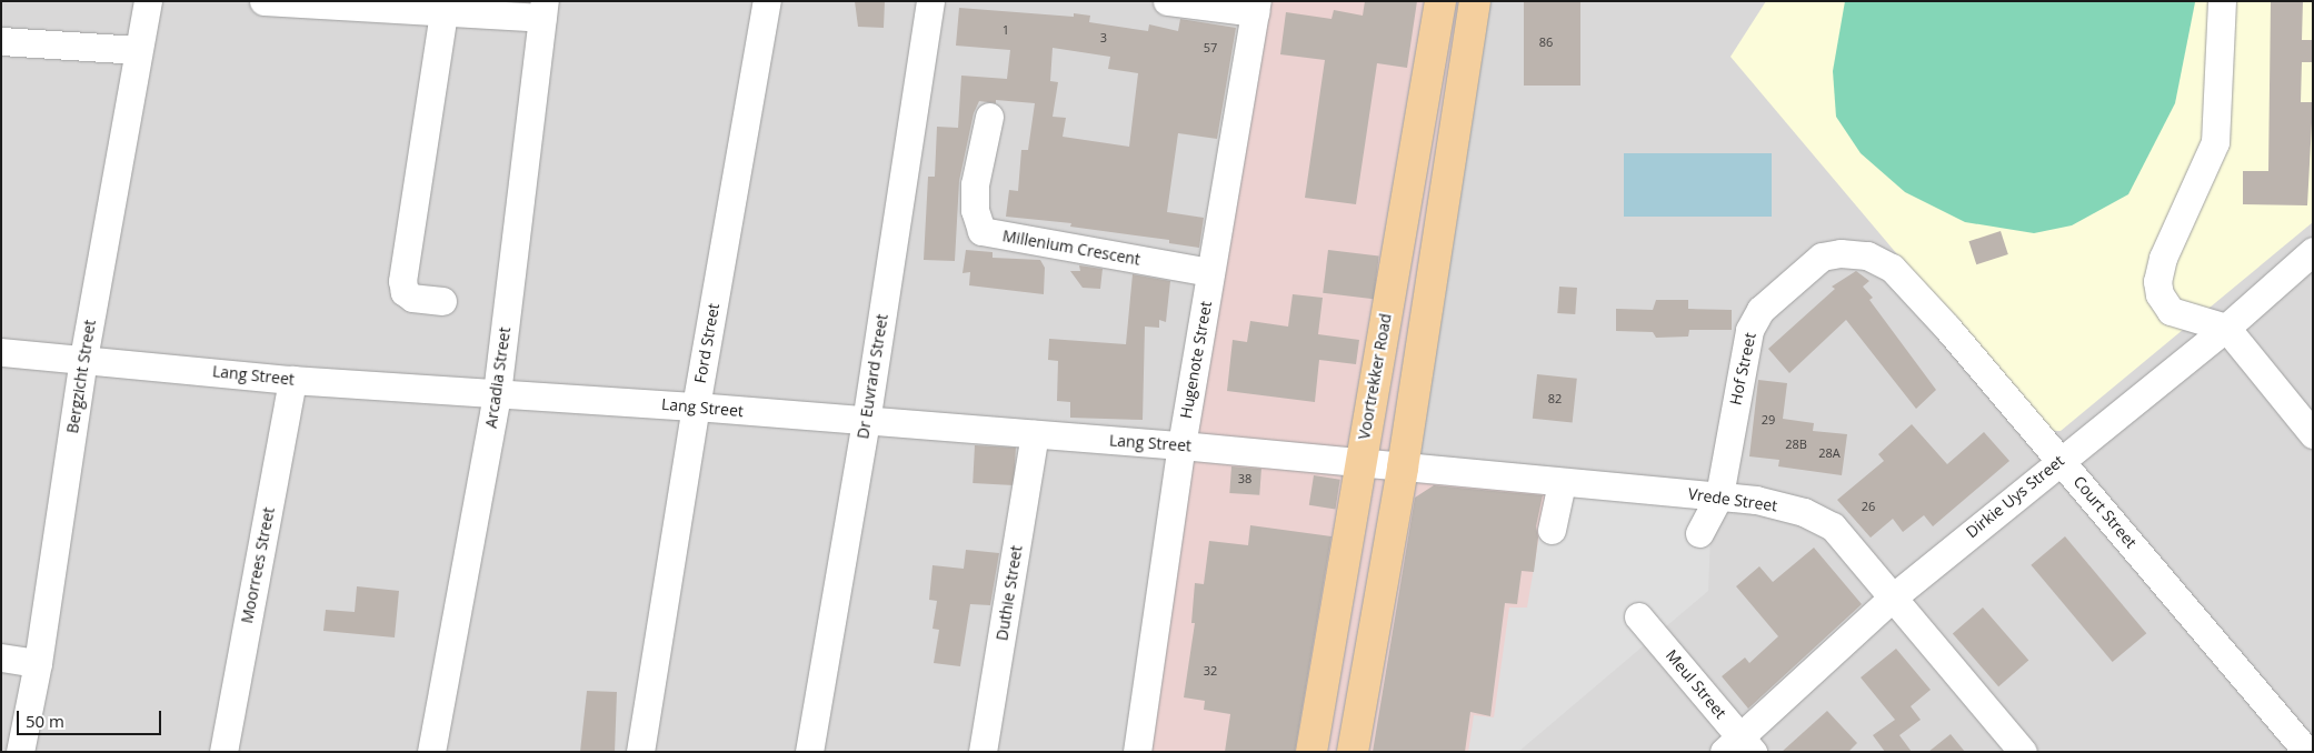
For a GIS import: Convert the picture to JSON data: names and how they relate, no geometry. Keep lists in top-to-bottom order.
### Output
{
  "streets": {
    "main road": ["Voortrekker Road"],
    "street": [
      "Millenium Crescent",
      "Ford Street",
      "Hugenote Street",
      "Hof Street",
      "Lang Street",
      "Bergzicht Street",
      "Dr Euvrard Street",
      "Arcadia Street",
      "Dirkie Uys Street",
      "Vrede Street",
      "Court Street",
      "Moorrees Street",
      "Duthie Street",
      "Meul Street"
    ]
  },
  "crossings": [
    ["Millenium Crescent", "Hugenote Street"],
    ["Ford Street", "Lang Street"],
    ["Hugenote Street", "Lang Street"],
    ["Hof Street", "Vrede Street"],
    ["Hof Street", "Court Street"],
    ["Lang Street", "Bergzicht Street"],
    ["Lang Street", "Dr Euvrard Street"],
    ["Lang Street", "Voortrekker Road"],
    ["Lang Street", "Arcadia Street"],
    ["Lang Street", "Vrede Street"],
    ["Lang Street", "Moorrees Street"],
    ["Lang Street", "Duthie Street"],
    ["Dirkie Uys Street", "Vrede Street"],
    ["Dirkie Uys Street", "Court Street"],
    ["Dirkie Uys Street", "Meul Street"]
  ],
  "house_numbers": [
    "1",
    "3",
    "86",
    "57",
    "82",
    "29",
    "28B",
    "28A",
    "38",
    "26",
    "32"
  ],
  "scale_bar": "50 m"
}
